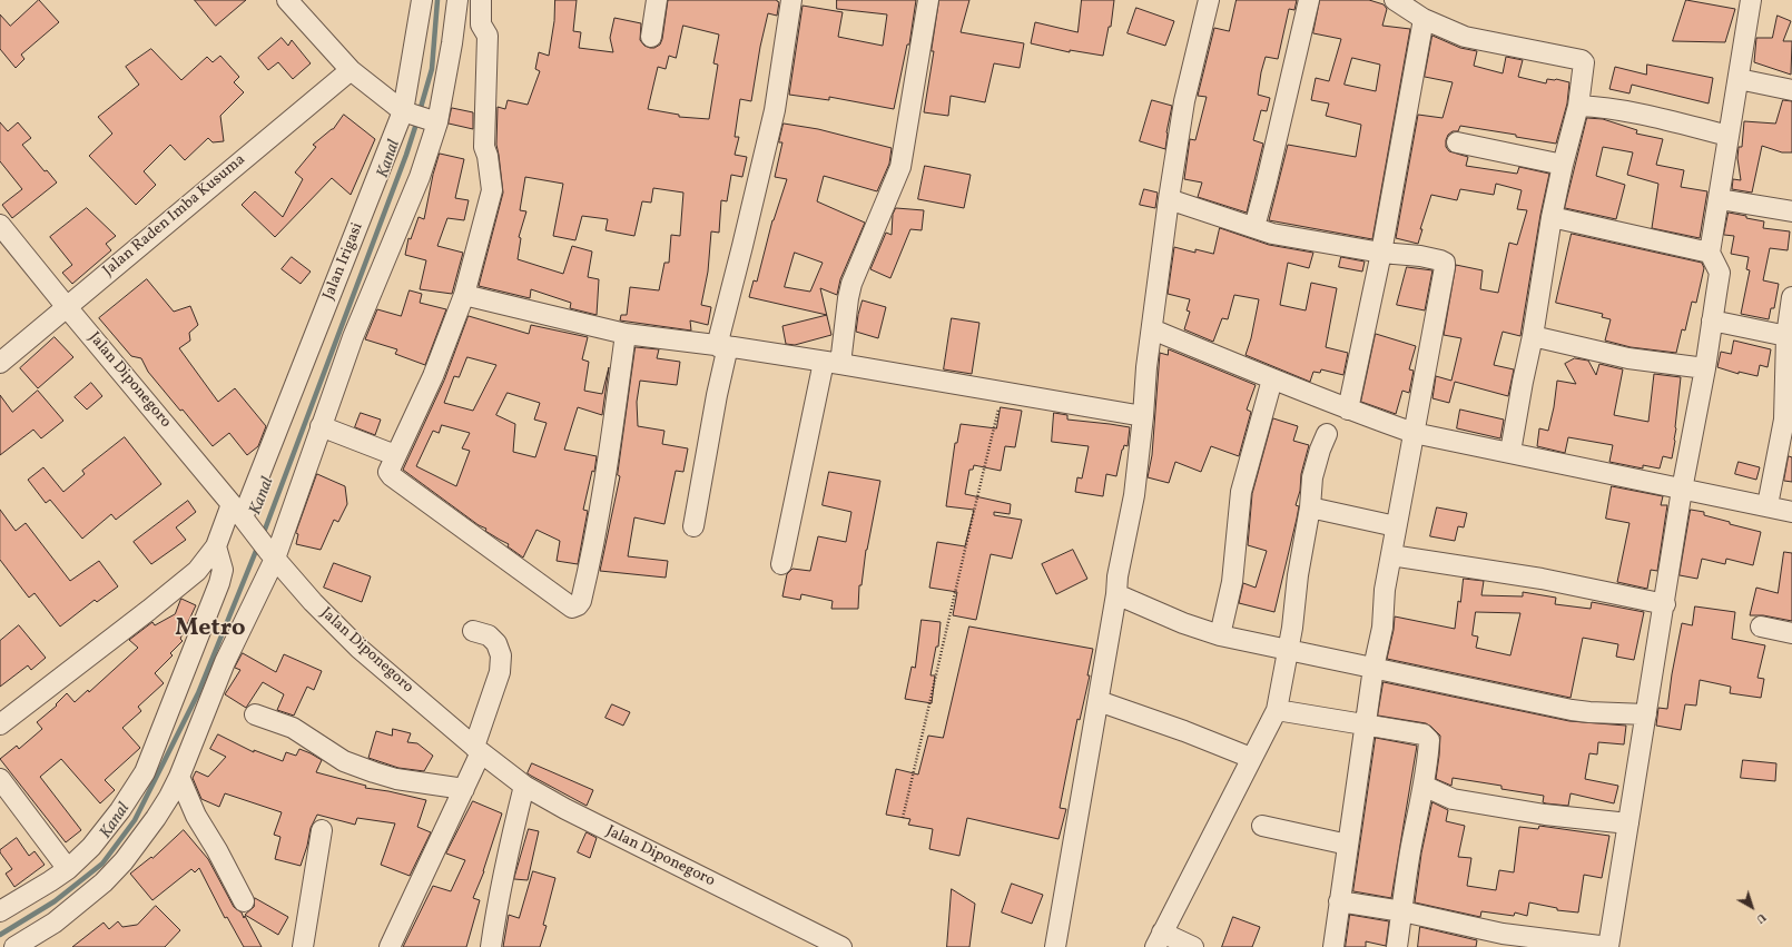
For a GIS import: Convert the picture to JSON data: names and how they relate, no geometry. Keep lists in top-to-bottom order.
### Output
{
  "streets": {
    "street": ["Jalan Raden Imba Kusuma", "Jalan Irigasi", "Jalan Diponegoro"]
  },
  "crossings": [
    ["Jalan Raden Imba Kusuma", "Jalan Diponegoro"],
    ["Jalan Irigasi", "Jalan Diponegoro"]
  ],
  "districts": ["Metro"],
  "water": ["Kanal"],
  "north": "bottom right"
}
